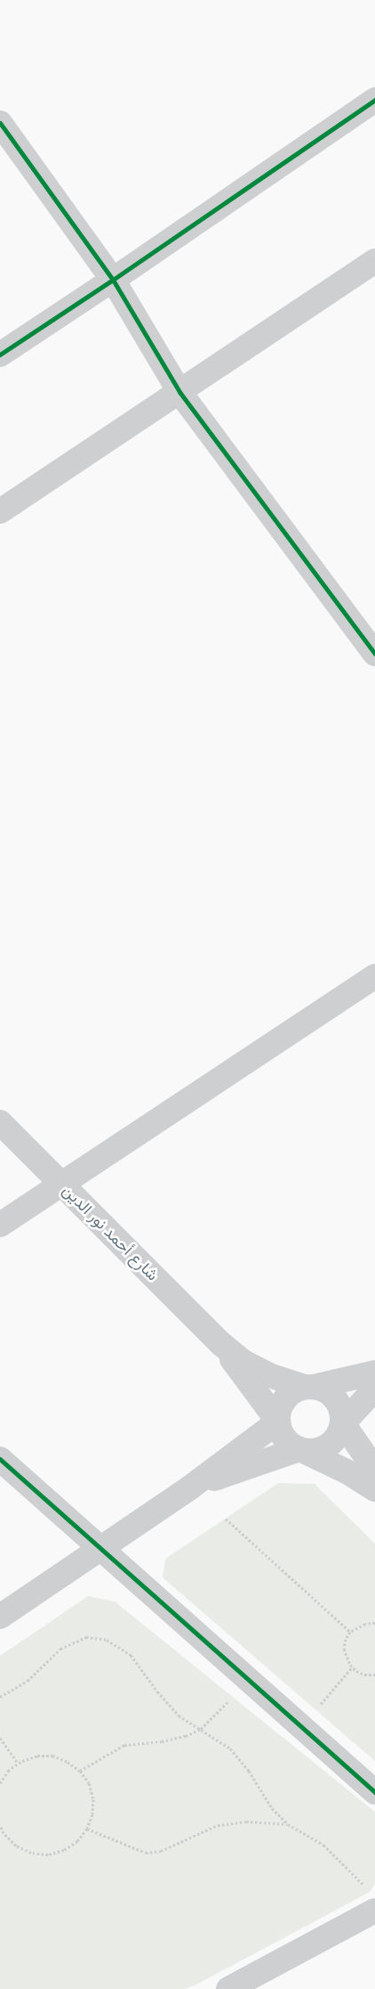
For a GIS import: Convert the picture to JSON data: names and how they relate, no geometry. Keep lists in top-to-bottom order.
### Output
{
  "streets": {
    "street": ["شارع أحمد نور الدين"]
  }
}
